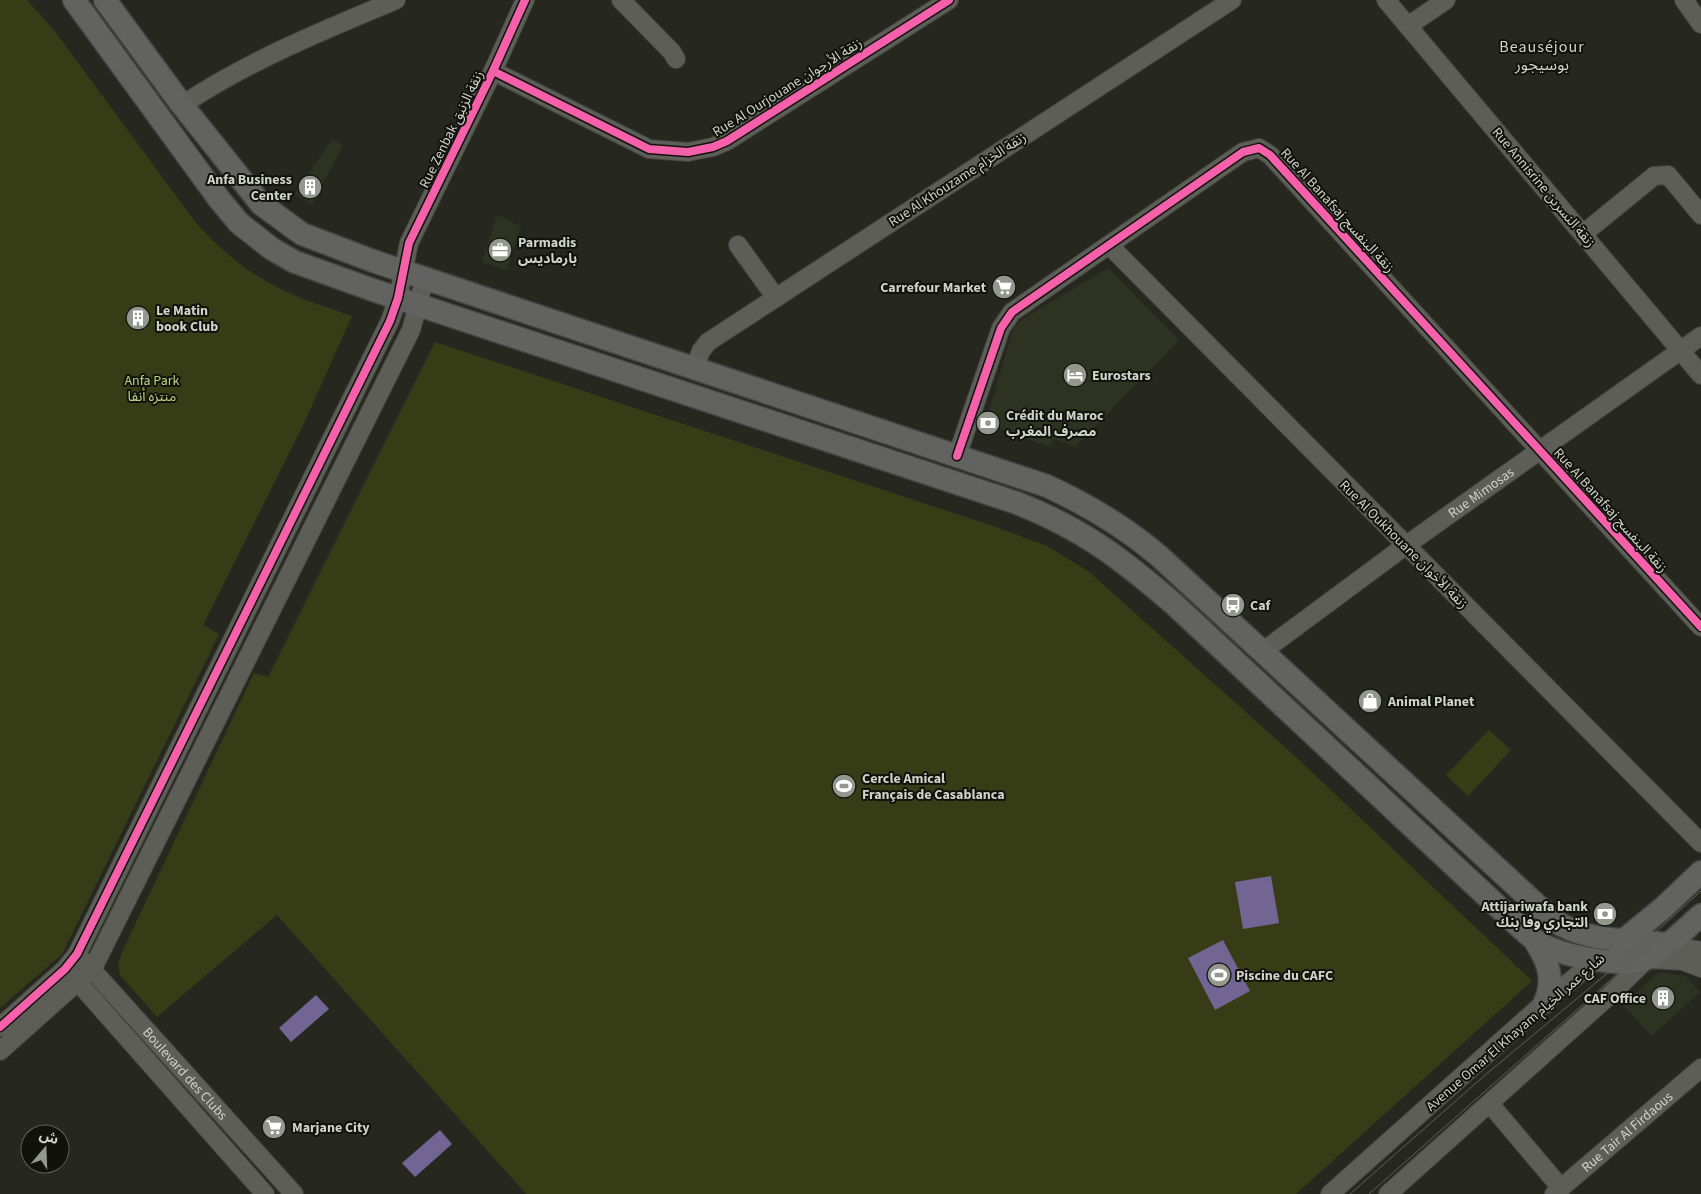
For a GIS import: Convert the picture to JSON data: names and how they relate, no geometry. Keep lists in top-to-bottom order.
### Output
{
  "streets": {
    "main road": ["Avenue Omar El Khayam شارع عمر الخيام"],
    "street": [
      "Rue Al Ourjouane زنقة الأرجوان",
      "Rue Zenbak زنقة الزنبق",
      "Rue Al Khouzame زنقة الخزام",
      "Rue Annisrine زنقة النسرين",
      "Rue Al Banafsaj زنقة البنفسج",
      "Rue Mimosas",
      "Rue Al Oukhouane زنقة الأخوان",
      "Boulevard des Clubs",
      "Rue Tair Al Firdaous"
    ]
  },
  "crossings": [
    ["Rue Al Ourjouane زنقة الأرجوان", "Rue Zenbak زنقة الزنبق"],
    ["Rue Annisrine زنقة النسرين", "Rue Mimosas"],
    ["Rue Al Banafsaj زنقة البنفسج", "Rue Mimosas"],
    ["Rue Al Banafsaj زنقة البنفسج", "Rue Al Oukhouane زنقة الأخوان"],
    ["Rue Mimosas", "Rue Al Oukhouane زنقة الأخوان"]
  ],
  "districts": ["Beauséjour بوسيجور"],
  "parks": ["Anfa Park منتزه أنفا"],
  "places": {
    "building": ["Anfa Business Center", "Le Matin book Club", "CAF Office"],
    "office": ["Parmadis بارماديس"],
    "supermarket": ["Carrefour Market", "Marjane City"],
    "hotel": ["Eurostars"],
    "bank": ["Crédit du Maroc مصرف المغرب", "Attijariwafa bank التجاري وفا بنك"],
    "bus stop": ["Caf"],
    "shop": ["Animal Planet"],
    "sports": ["Cercle Amical Français de Casablanca", "Piscine du CAFC"]
  },
  "north": "top"
}
